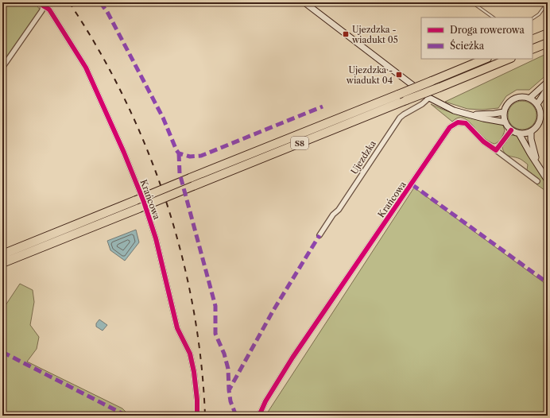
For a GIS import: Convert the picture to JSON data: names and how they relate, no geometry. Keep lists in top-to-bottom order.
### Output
{
  "streets": {
    "highway": ["S8"],
    "street": ["Ujezdzka", "Krańcowa"]
  },
  "places": {
    "transit": ["Ujezdzka - wiadukt 05", "Ujezdzka - wiadukt 04"]
  },
  "legend": ["Droga rowerowa", "Ścieżka"]
}
